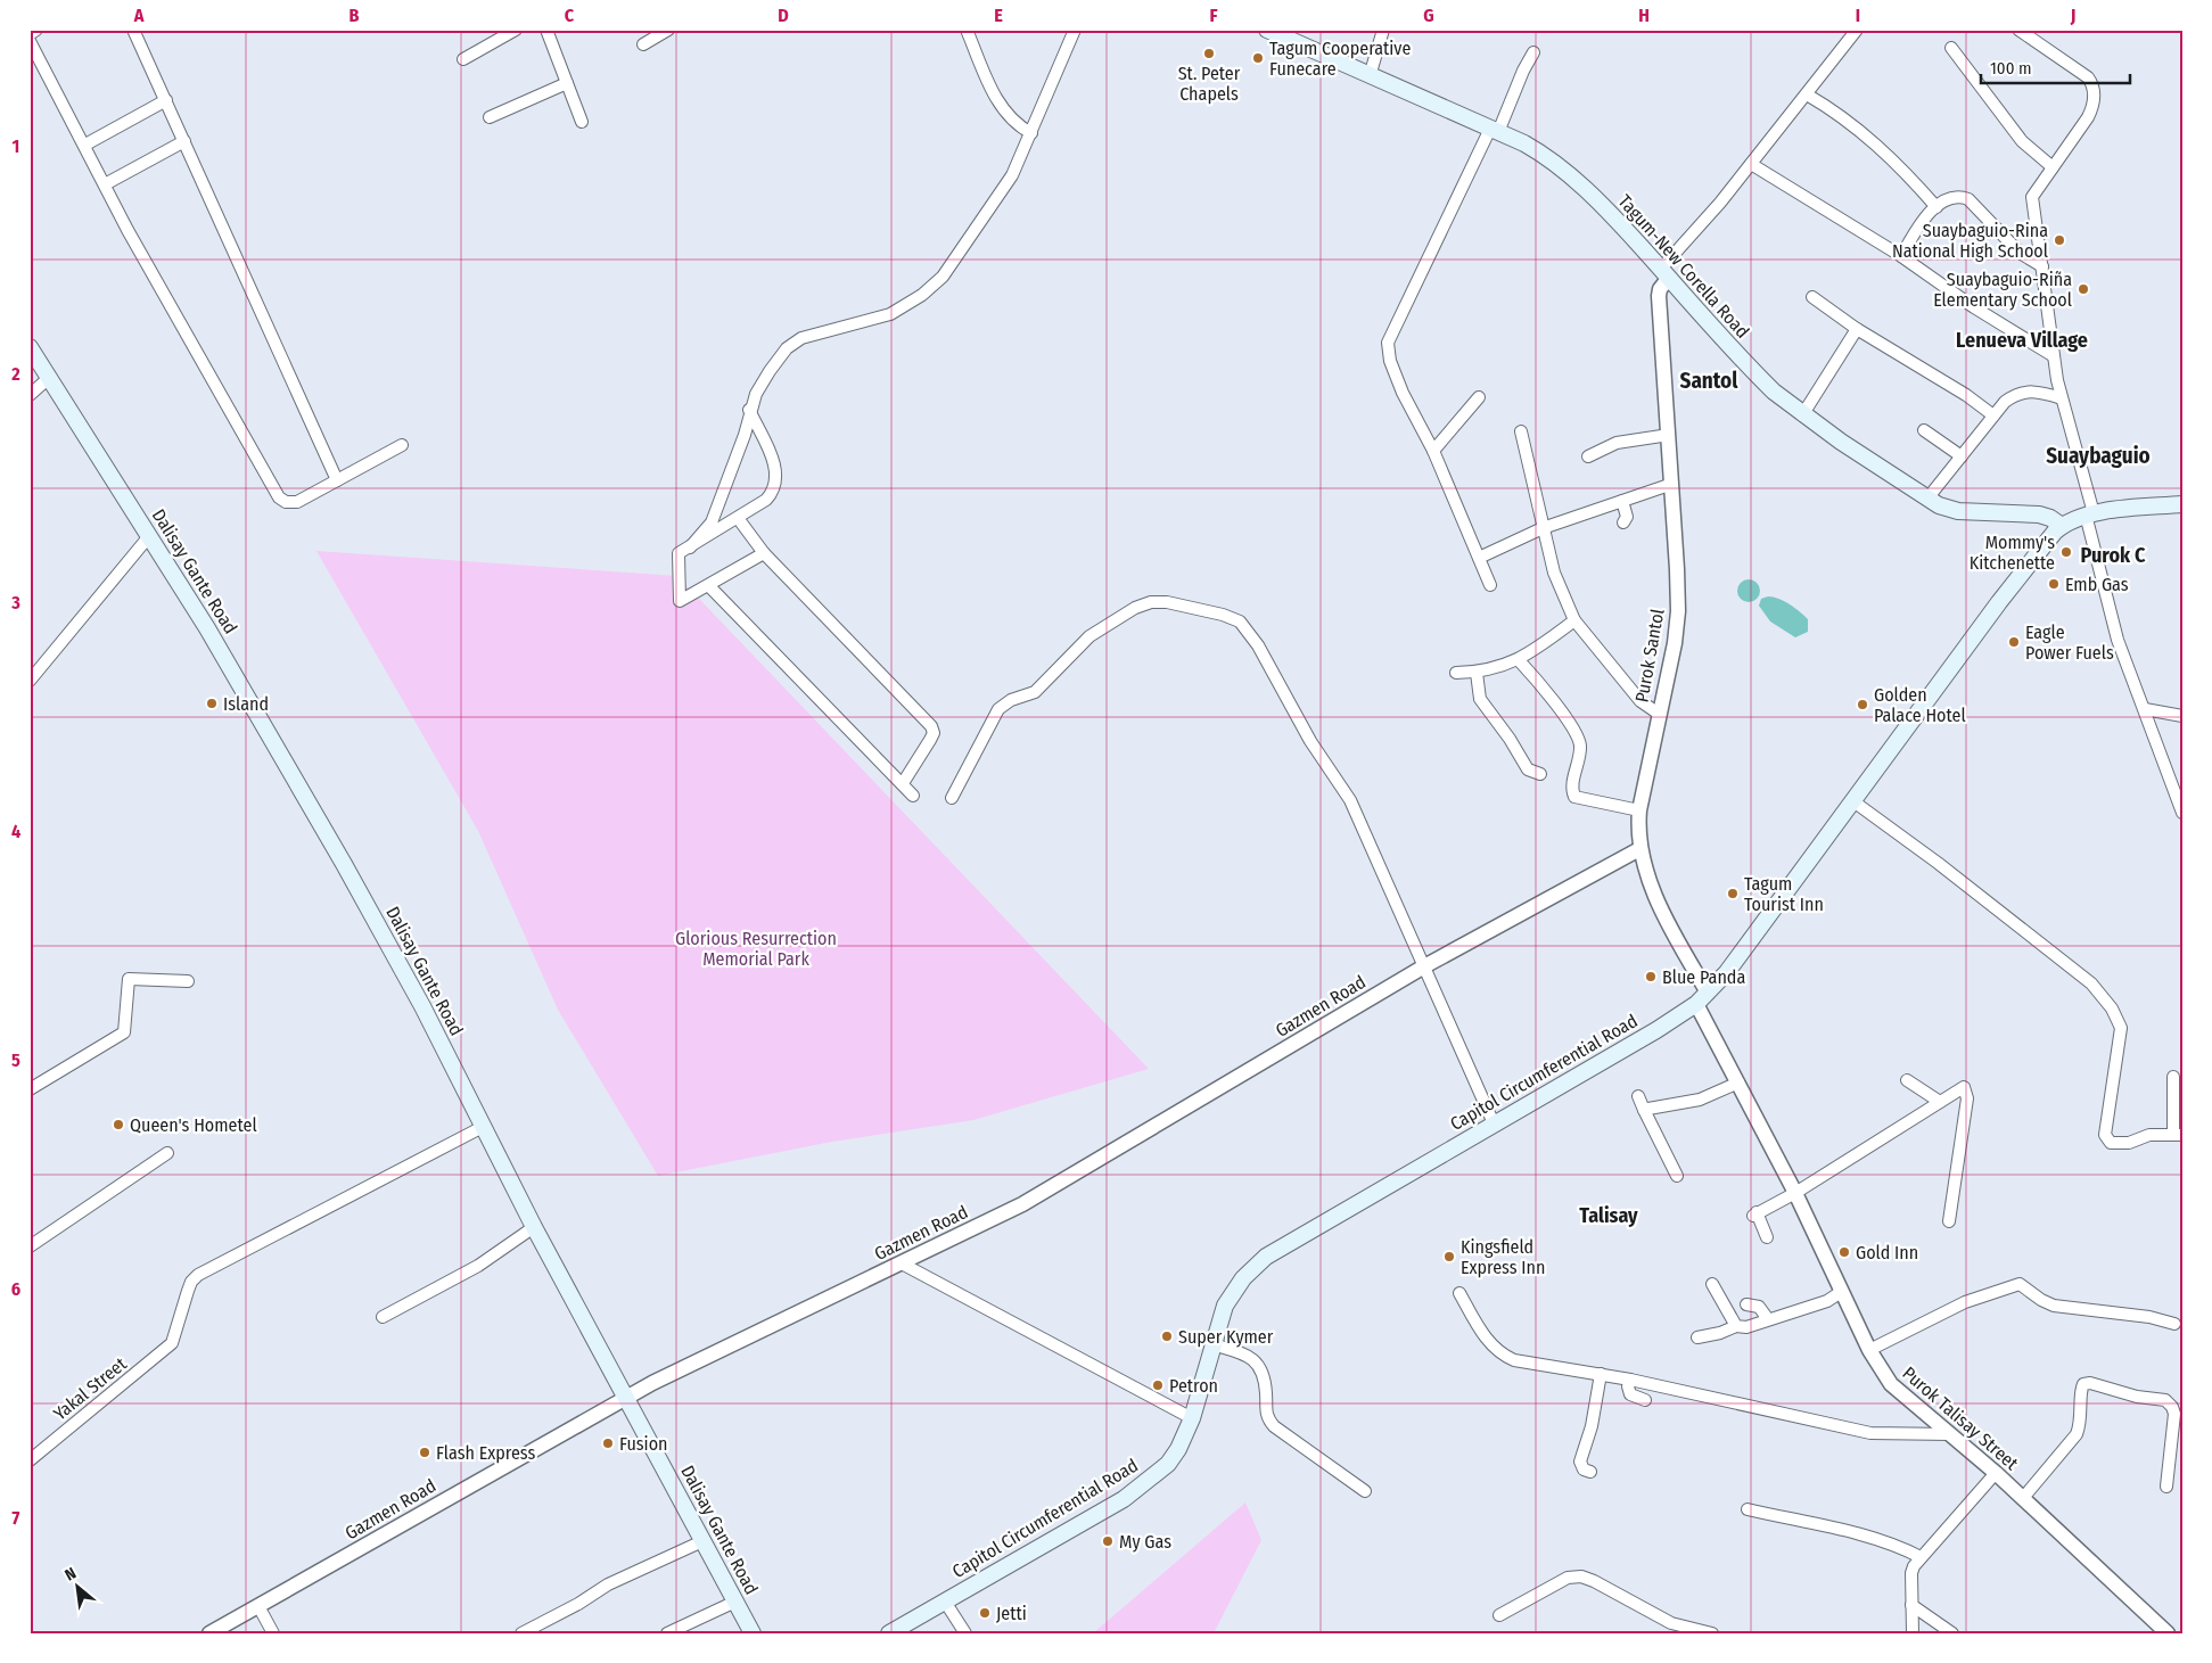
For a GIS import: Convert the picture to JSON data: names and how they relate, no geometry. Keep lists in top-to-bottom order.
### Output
{
  "streets": {
    "main road": ["Tagum-New Corella Road", "Dalisay Gante Road", "Capitol Circumferential Road"],
    "street": [
      "Purok Santol",
      "Gazmen Road",
      "Yakal Street",
      "Purok Talisay Street"
    ]
  },
  "crossings": [
    ["Tagum-New Corella Road", "Purok Santol"],
    ["Tagum-New Corella Road", "Capitol Circumferential Road"],
    ["Dalisay Gante Road", "Gazmen Road"],
    ["Dalisay Gante Road", "Yakal Street"],
    ["Purok Santol", "Gazmen Road"],
    ["Purok Santol", "Capitol Circumferential Road"],
    ["Purok Santol", "Purok Talisay Street"],
    ["Capitol Circumferential Road", "Purok Talisay Street"]
  ],
  "districts": [
    "Lenueva Village",
    "Santol",
    "Suaybaguio",
    "Purok C",
    "Talisay"
  ],
  "parks": ["Glorious Resurrection Memorial Park"],
  "places": [
    "St. Peter Chapels",
    "Tagum Cooperative Funecare",
    "Suaybaguio-Rina National High School",
    "Suaybaguio-Riña Elementary School",
    "Mommy's Kitchenette",
    "Emb Gas",
    "Eagle Power Fuels",
    "Island",
    "Golden Palace Hotel",
    "Tagum Tourist Inn",
    "Blue Panda",
    "Queen's Hometel",
    "Gold Inn",
    "Kingsfield Express Inn",
    "Super Kymer",
    "Petron",
    "Fusion",
    "Flash Express",
    "My Gas",
    "Jetti"
  ],
  "scale_bar": "100 m",
  "north": "top left",
  "grid": {
    "columns": [
      "A",
      "B",
      "C",
      "D",
      "E",
      "F",
      "G",
      "H",
      "I",
      "J"
    ],
    "rows": [
      "1",
      "2",
      "3",
      "4",
      "5",
      "6",
      "7"
    ]
  }
}
